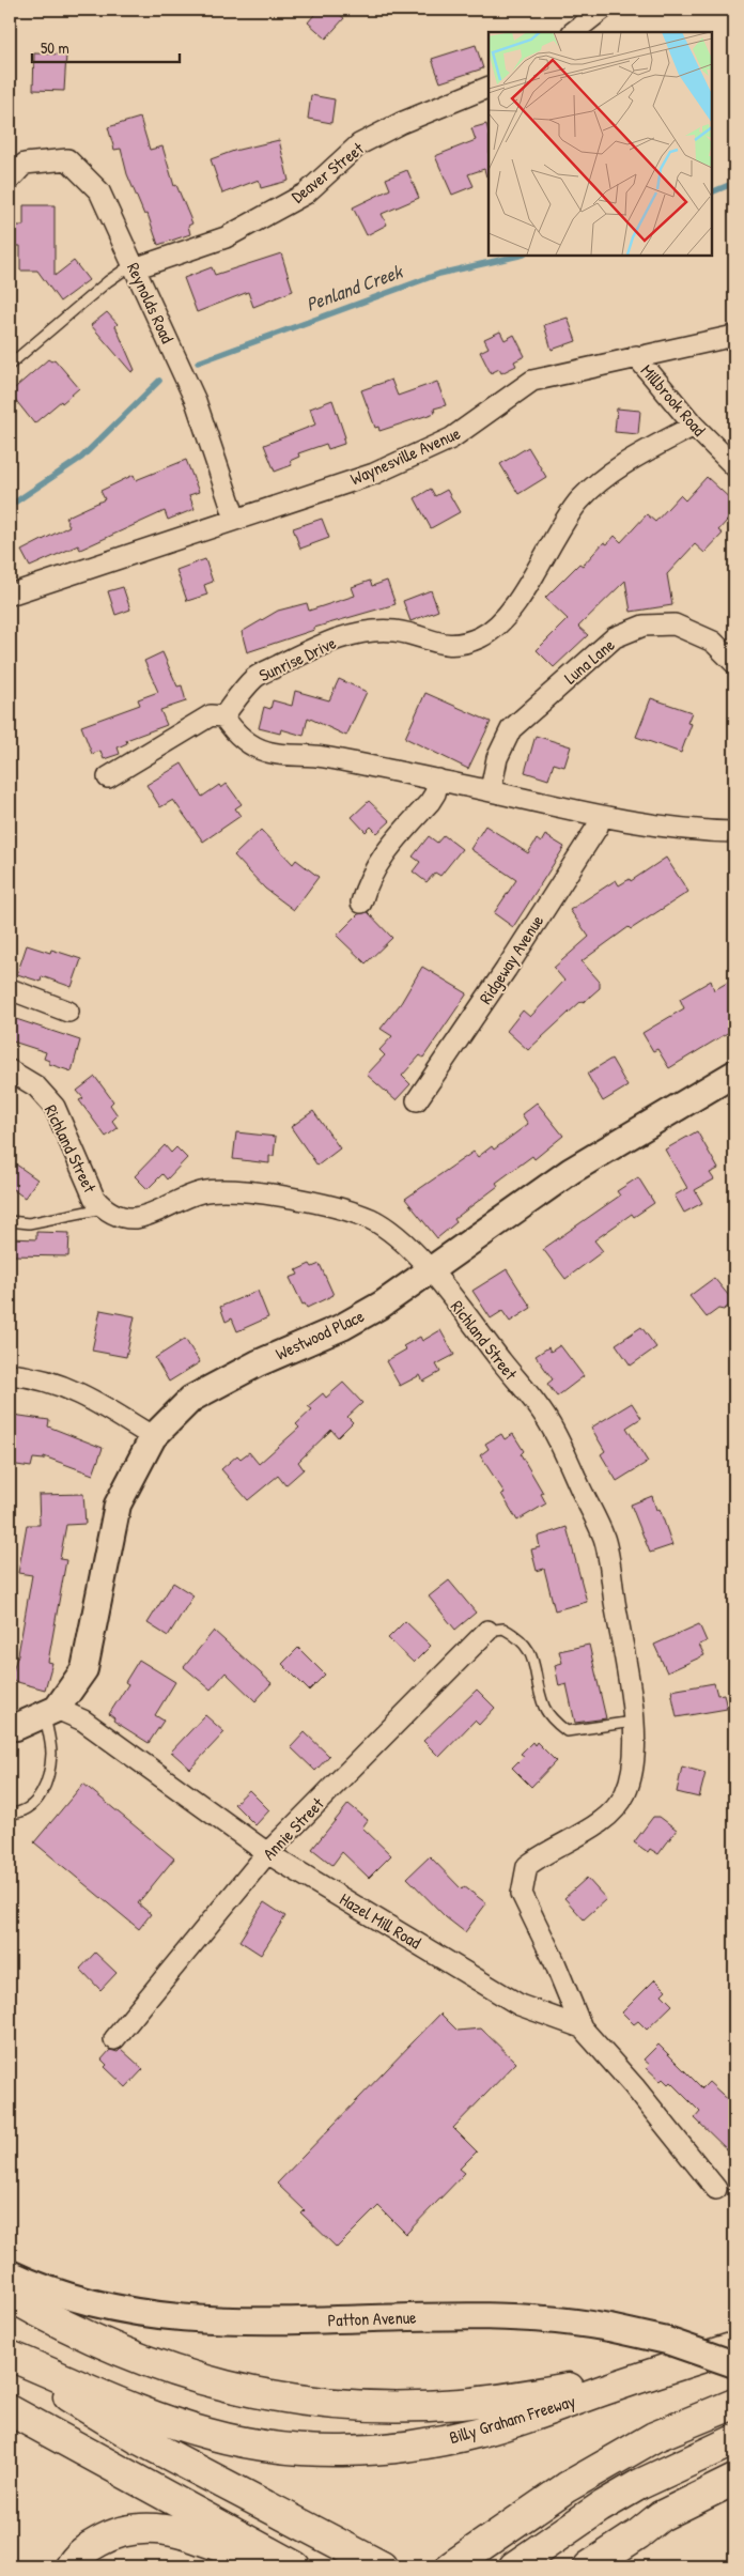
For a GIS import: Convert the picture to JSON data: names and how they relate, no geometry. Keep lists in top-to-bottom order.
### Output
{
  "streets": {
    "highway": ["Billy Graham Freeway"],
    "street": [
      "Deaver Street",
      "Reynolds Road",
      "Millbrook Road",
      "Waynesville Avenue",
      "Sunrise Drive",
      "Luna Lane",
      "Ridgeway Avenue",
      "Richland Street",
      "Westwood Place",
      "Annie Street",
      "Hazel Mill Road",
      "Patton Avenue"
    ]
  },
  "crossings": [
    ["Deaver Street", "Reynolds Road"],
    ["Reynolds Road", "Waynesville Avenue"],
    ["Millbrook Road", "Waynesville Avenue"],
    ["Millbrook Road", "Sunrise Drive"],
    ["Richland Street", "Westwood Place"],
    ["Richland Street", "Hazel Mill Road"],
    ["Westwood Place", "Hazel Mill Road"],
    ["Annie Street", "Hazel Mill Road"]
  ],
  "water": ["Penland Creek"],
  "scale_bar": "50 m"
}
